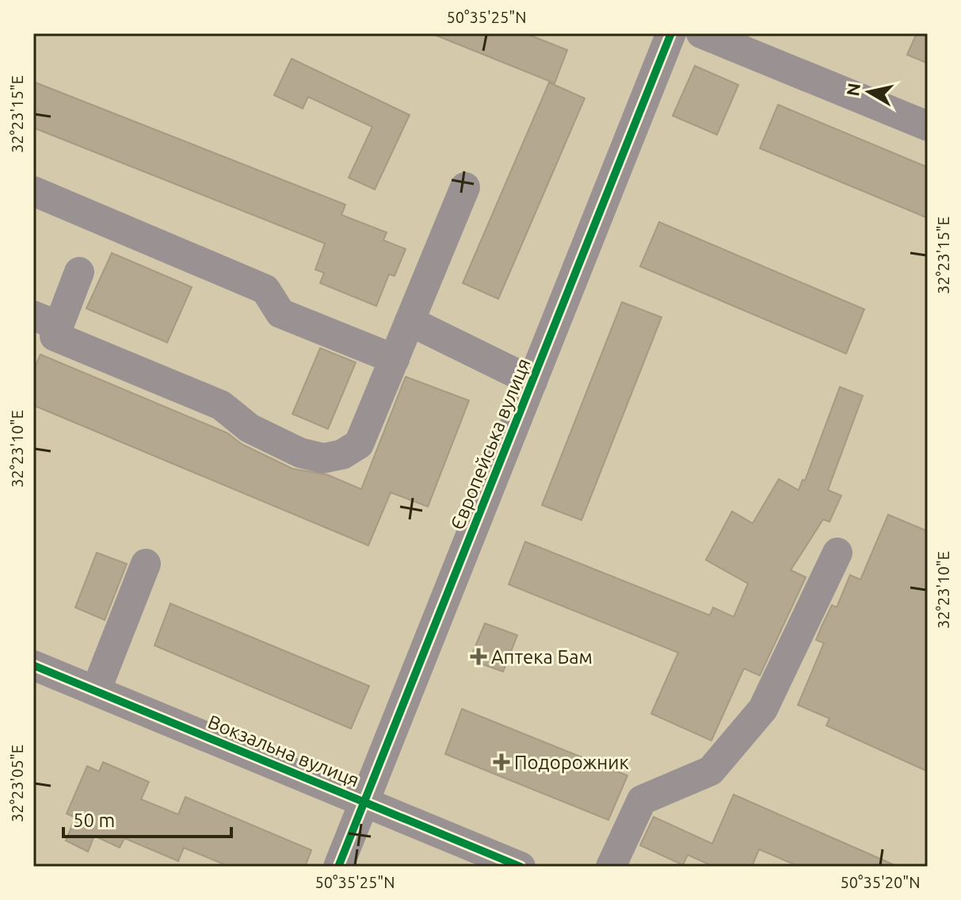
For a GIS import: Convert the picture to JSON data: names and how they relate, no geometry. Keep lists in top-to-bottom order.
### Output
{
  "streets": {
    "street": ["Європейська вулиця", "Вокзальна вулиця"]
  },
  "crossings": [
    ["Європейська вулиця", "Вокзальна вулиця"]
  ],
  "places": {
    "health": ["Аптека Бам", "Подорожник"]
  },
  "scale_bar": "50 m",
  "north": "left",
  "coordinates": [
    "50°35'25\"N",
    "32°23'15\"E",
    "32°23'10\"E",
    "32°23'05\"E",
    "50°35'20\"N"
  ]
}
